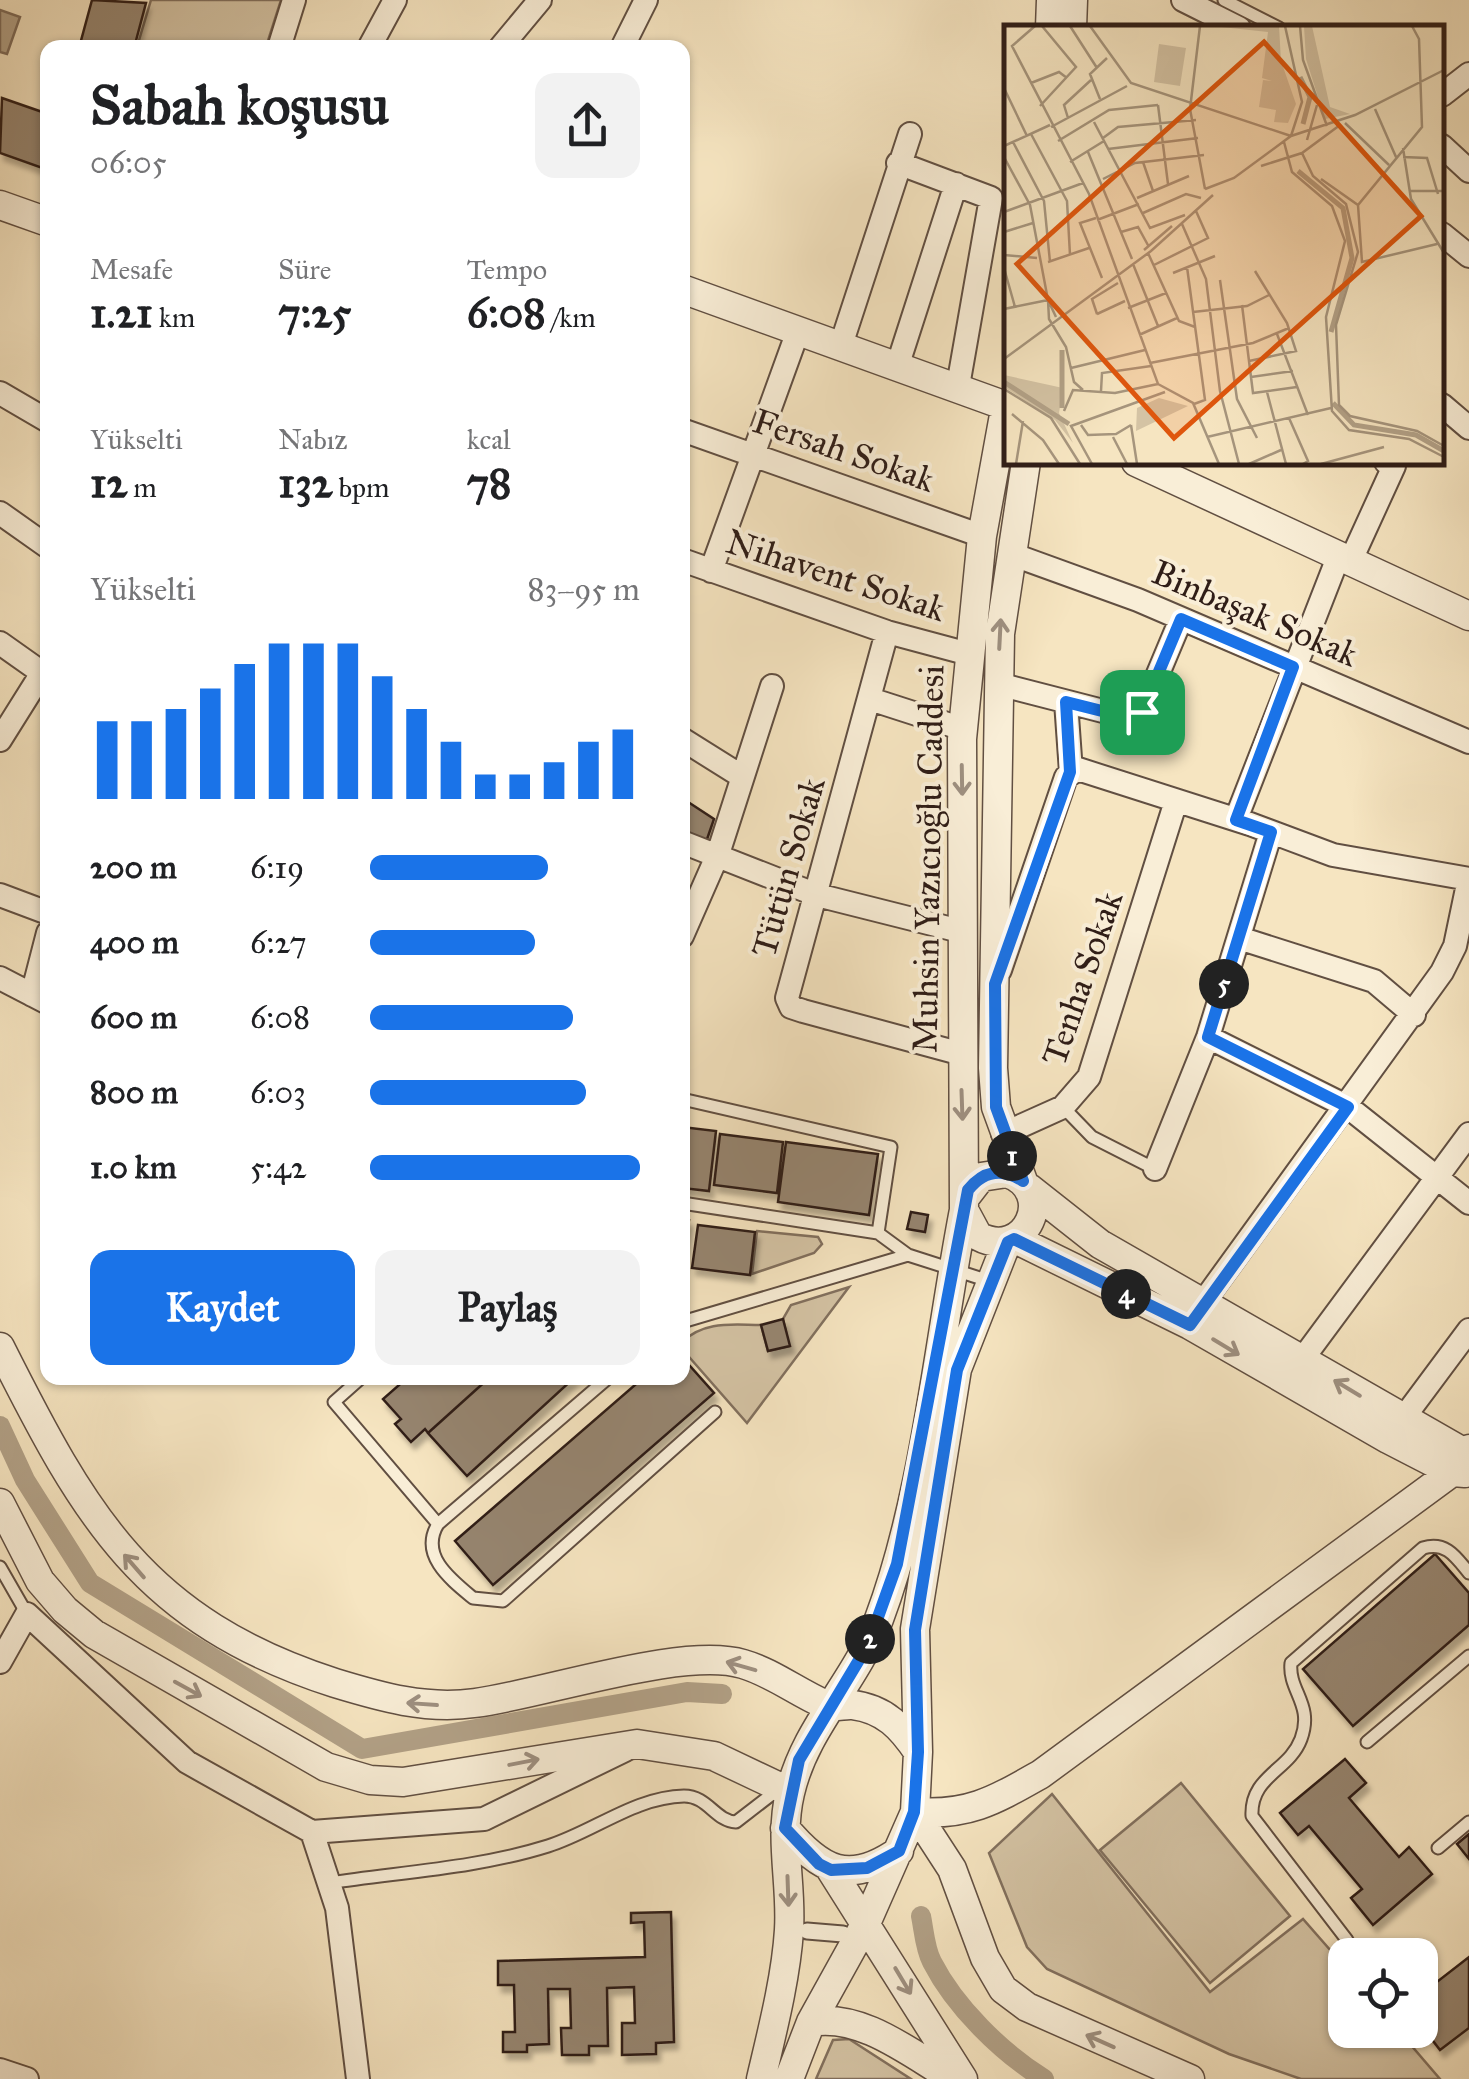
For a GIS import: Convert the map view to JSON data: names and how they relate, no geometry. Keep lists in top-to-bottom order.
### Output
{
  "streets": {
    "street": [
      "Fersah Sokak",
      "Nihavent Sokak",
      "Binbaşak Sokak",
      "Muhsin Yazıcıoğlu Caddesi",
      "Tütün Sokak",
      "Tenha Sokak"
    ]
  },
  "crossings": [
    ["Fersah Sokak", "Muhsin Yazıcıoğlu Caddesi"],
    ["Nihavent Sokak", "Muhsin Yazıcıoğlu Caddesi"],
    ["Nihavent Sokak", "Tütün Sokak"],
    ["Binbaşak Sokak", "Muhsin Yazıcıoğlu Caddesi"],
    ["Muhsin Yazıcıoğlu Caddesi", "Tütün Sokak"],
    ["Muhsin Yazıcıoğlu Caddesi", "Tenha Sokak"]
  ],
  "page": {
    "heading": ["Sabah koşusu", "06:05"],
    "stats": [
      ["Mesafe", "1.21 km"],
      ["Süre", "7:25"],
      ["Tempo", "6:08 /km"],
      ["Yükselti", "12 m"],
      ["Nabız", "132 bpm"],
      ["kcal", "78"]
    ],
    "chart": ["Yükselti", "83–95 m"],
    "list": [
      {
        "name": "200 m",
        "note": "6:19"
      },
      {
        "name": "400 m",
        "note": "6:27"
      },
      {
        "name": "600 m",
        "note": "6:08"
      },
      {
        "name": "800 m",
        "note": "6:03"
      },
      {
        "name": "1.0 km",
        "note": "5:42"
      }
    ],
    "pins": [
      "5",
      "1",
      "4",
      "2"
    ],
    "buttons": ["Kaydet", "Paylaş"]
  }
}
